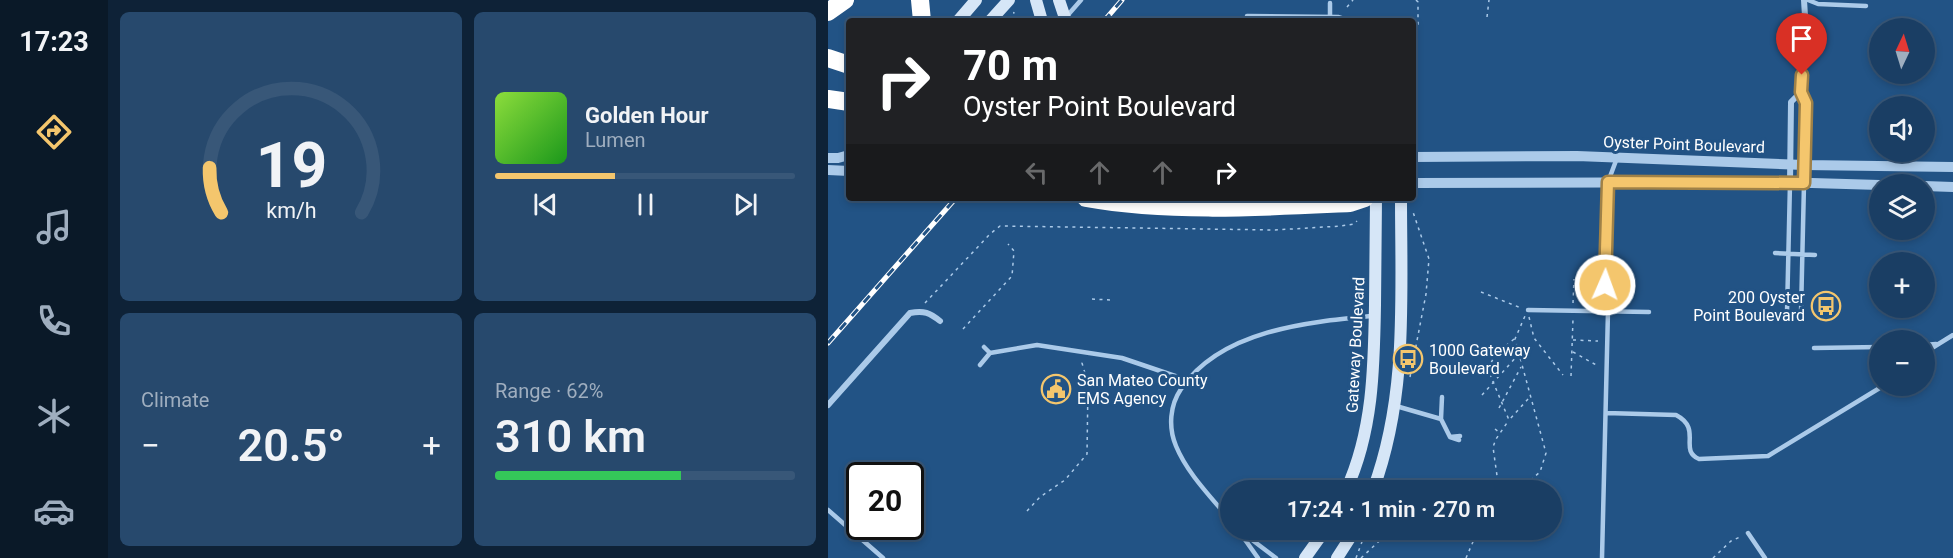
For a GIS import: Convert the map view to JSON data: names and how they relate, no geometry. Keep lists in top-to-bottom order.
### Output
{
  "streets": {
    "main road": ["Gateway Boulevard"],
    "street": ["Oyster Point Boulevard"]
  },
  "places": {
    "bus stop": ["200 Oyster Point Boulevard", "1000 Gateway Boulevard"],
    "public building": ["San Mateo County EMS Agency"]
  },
  "north": "top",
  "page": {
    "tabs": "17:23",
    "map_buttons": ["+", "−"],
    "turn": ["70 m", "Oyster Point Boulevard"],
    "song": ["Golden Hour", "Lumen"],
    "tile": [
      "Climate",
      ["Range · 62%", "310 km"]
    ],
    "heat": ["−", "20.5°", "+"],
    "limit": "20",
    "trip": "17:24 · 1 min · 270 m",
    "gauge": ["19", "km/h"]
  }
}
